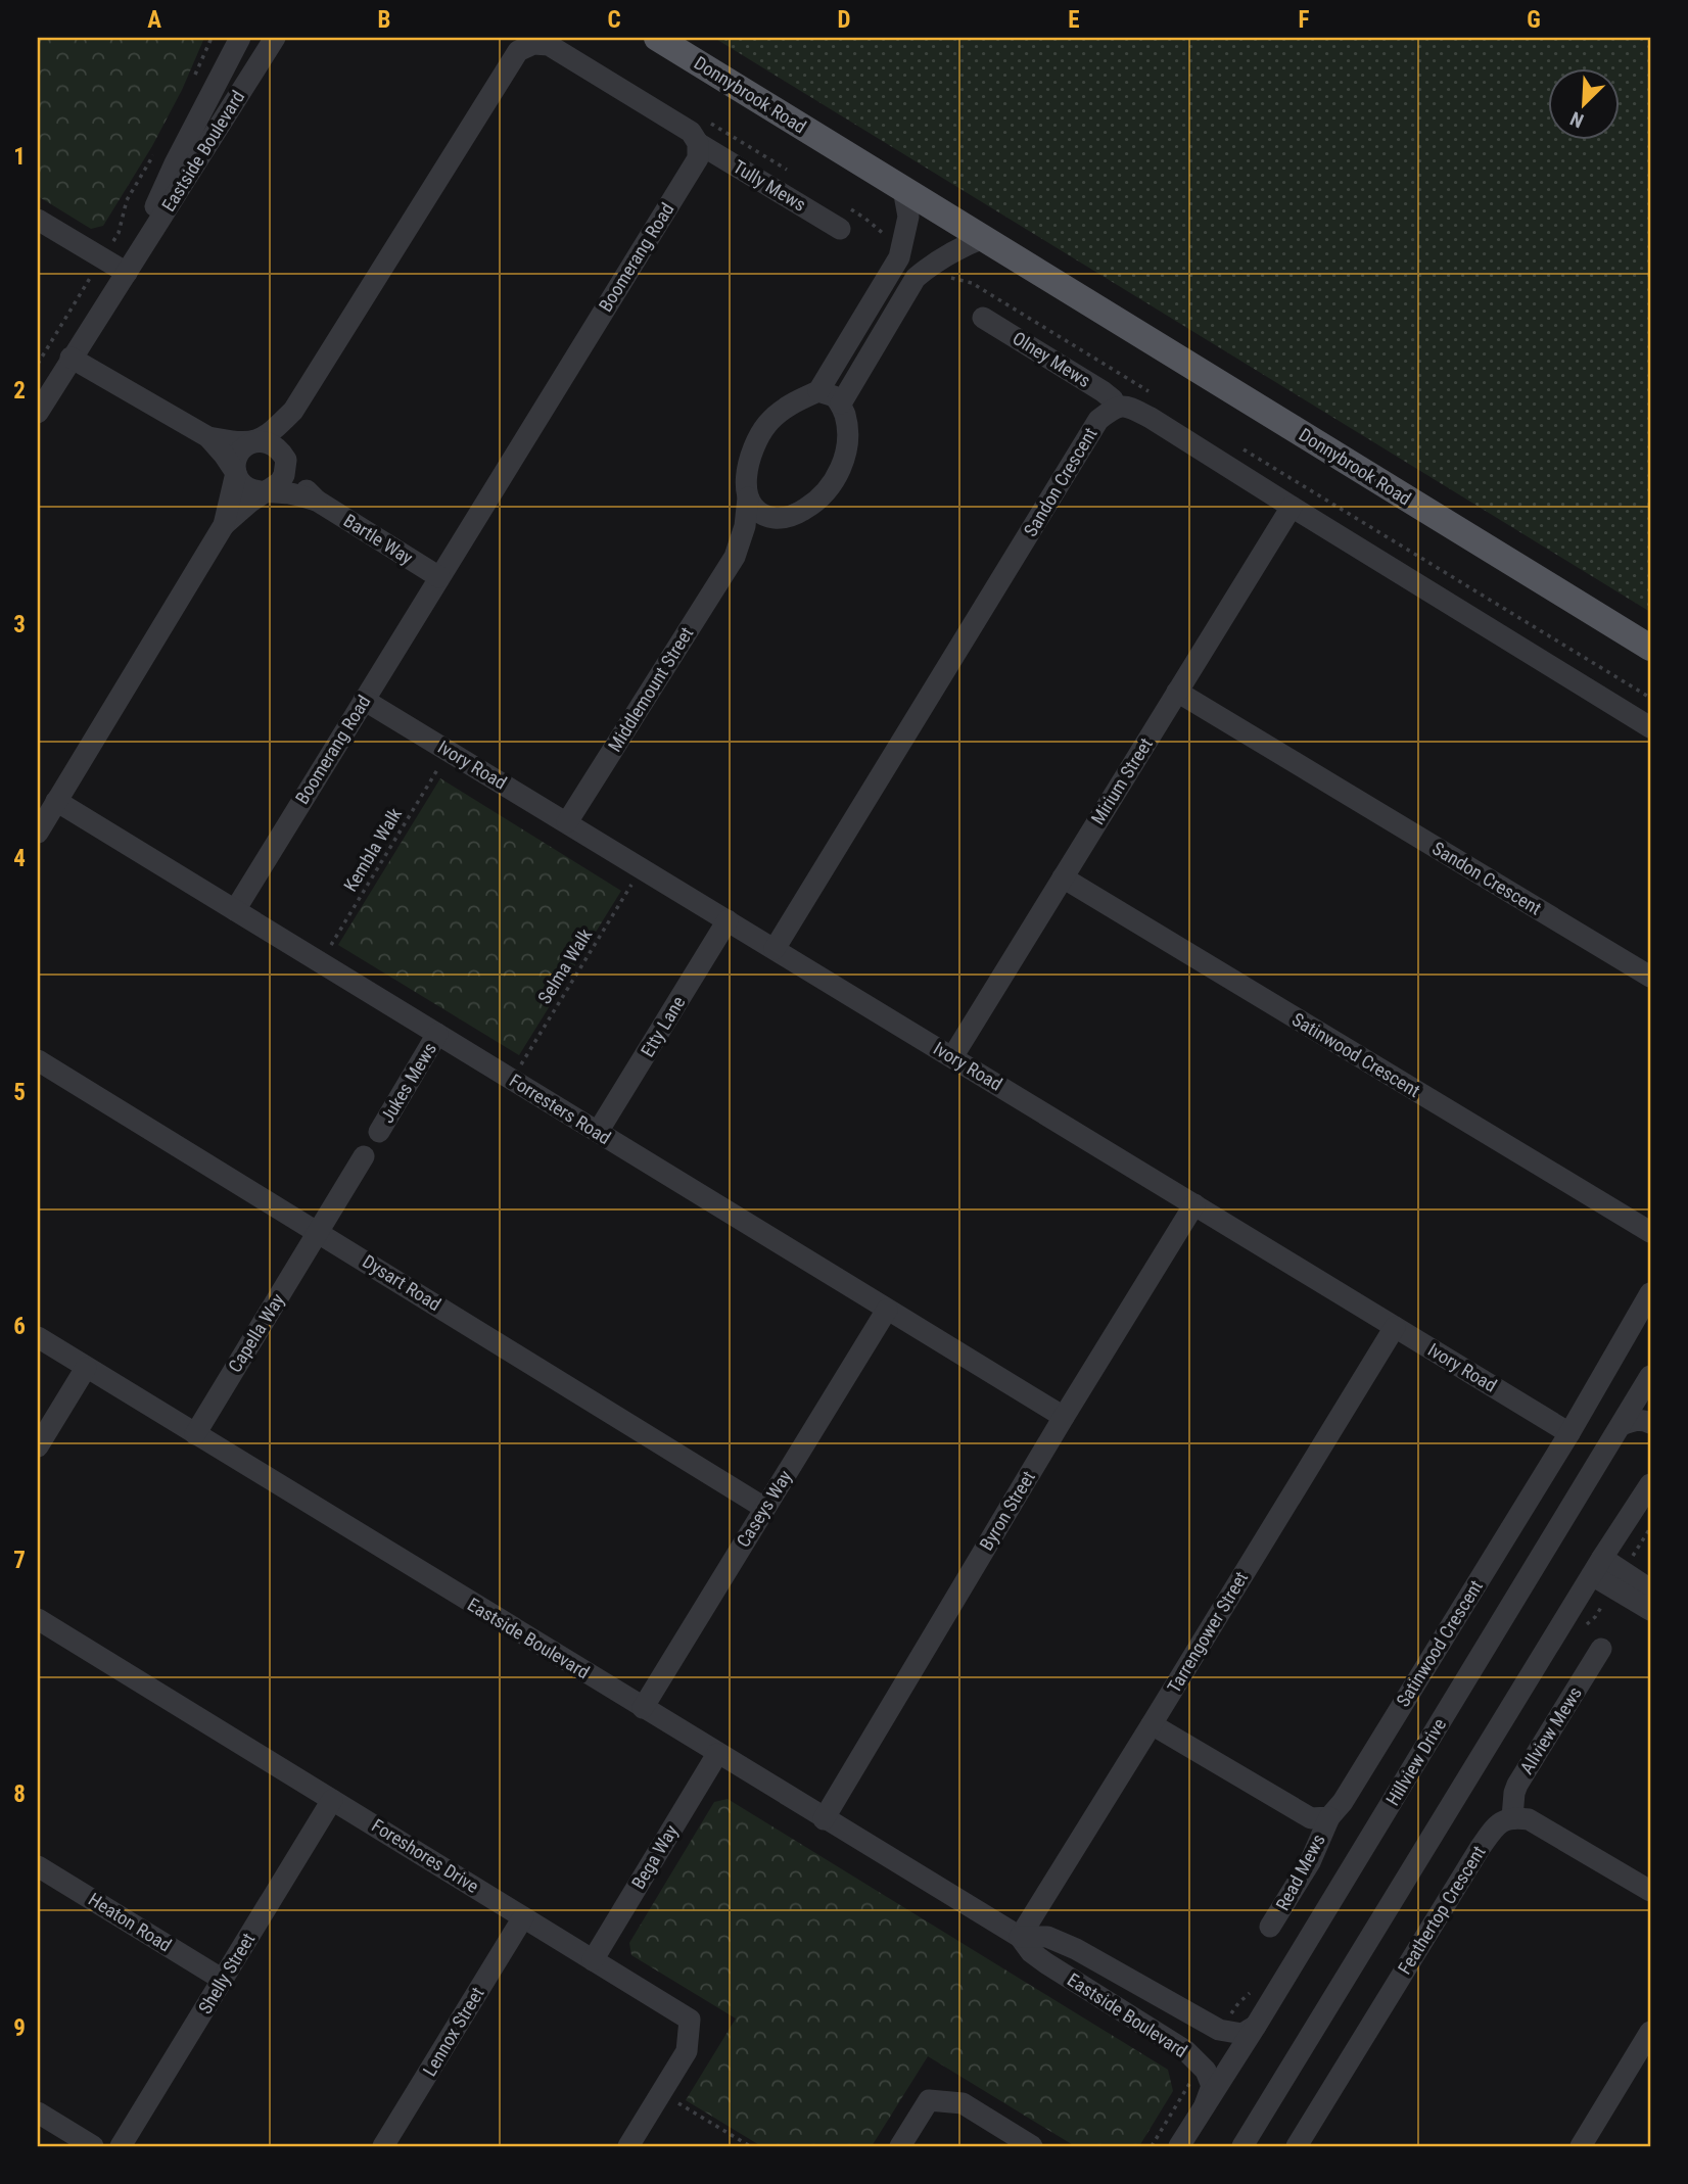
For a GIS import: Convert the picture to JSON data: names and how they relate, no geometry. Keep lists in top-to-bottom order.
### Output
{
  "streets": {
    "main road": ["Donnybrook Road"],
    "street": [
      "Eastside Boulevard",
      "Tully Mews",
      "Boomerang Road",
      "Olney Mews",
      "Sandon Crescent",
      "Bartle Way",
      "Middlemount Street",
      "Ivory Road",
      "Mirium Street",
      "Etty Lane",
      "Satinwood Crescent",
      "Jukes Mews",
      "Forresters Road",
      "Dysart Road",
      "Capella Way",
      "Caseys Way",
      "Byron Street",
      "Tarrengower Street",
      "Allview Mews",
      "Hillview Drive",
      "Foreshores Drive",
      "Bega Way",
      "Read Mews",
      "Feathertop Crescent",
      "Heaton Road",
      "Shelly Street",
      "Lennox Street"
    ],
    "path": ["Kembla Walk", "Selma Walk"]
  },
  "crossings": [
    ["Eastside Boulevard", "Capella Way"],
    ["Eastside Boulevard", "Caseys Way"],
    ["Eastside Boulevard", "Byron Street"],
    ["Eastside Boulevard", "Tarrengower Street"],
    ["Eastside Boulevard", "Hillview Drive"],
    ["Eastside Boulevard", "Bega Way"],
    ["Tully Mews", "Boomerang Road"],
    ["Boomerang Road", "Bartle Way"],
    ["Boomerang Road", "Ivory Road"],
    ["Boomerang Road", "Forresters Road"],
    ["Olney Mews", "Sandon Crescent"],
    ["Sandon Crescent", "Ivory Road"],
    ["Sandon Crescent", "Mirium Street"],
    ["Middlemount Street", "Ivory Road"],
    ["Ivory Road", "Mirium Street"],
    ["Ivory Road", "Kembla Walk"],
    ["Ivory Road", "Selma Walk"],
    ["Ivory Road", "Etty Lane"],
    ["Ivory Road", "Satinwood Crescent"],
    ["Ivory Road", "Byron Street"],
    ["Ivory Road", "Tarrengower Street"],
    ["Mirium Street", "Satinwood Crescent"],
    ["Kembla Walk", "Forresters Road"],
    ["Selma Walk", "Forresters Road"],
    ["Etty Lane", "Forresters Road"],
    ["Satinwood Crescent", "Read Mews"],
    ["Jukes Mews", "Forresters Road"],
    ["Forresters Road", "Caseys Way"],
    ["Forresters Road", "Byron Street"],
    ["Dysart Road", "Capella Way"],
    ["Dysart Road", "Caseys Way"],
    ["Allview Mews", "Feathertop Crescent"],
    ["Foreshores Drive", "Bega Way"],
    ["Foreshores Drive", "Shelly Street"],
    ["Foreshores Drive", "Lennox Street"],
    ["Heaton Road", "Shelly Street"]
  ],
  "north": "bottom left",
  "grid": {
    "columns": [
      "A",
      "B",
      "C",
      "D",
      "E",
      "F",
      "G"
    ],
    "rows": [
      "1",
      "2",
      "3",
      "4",
      "5",
      "6",
      "7",
      "8",
      "9"
    ]
  }
}
